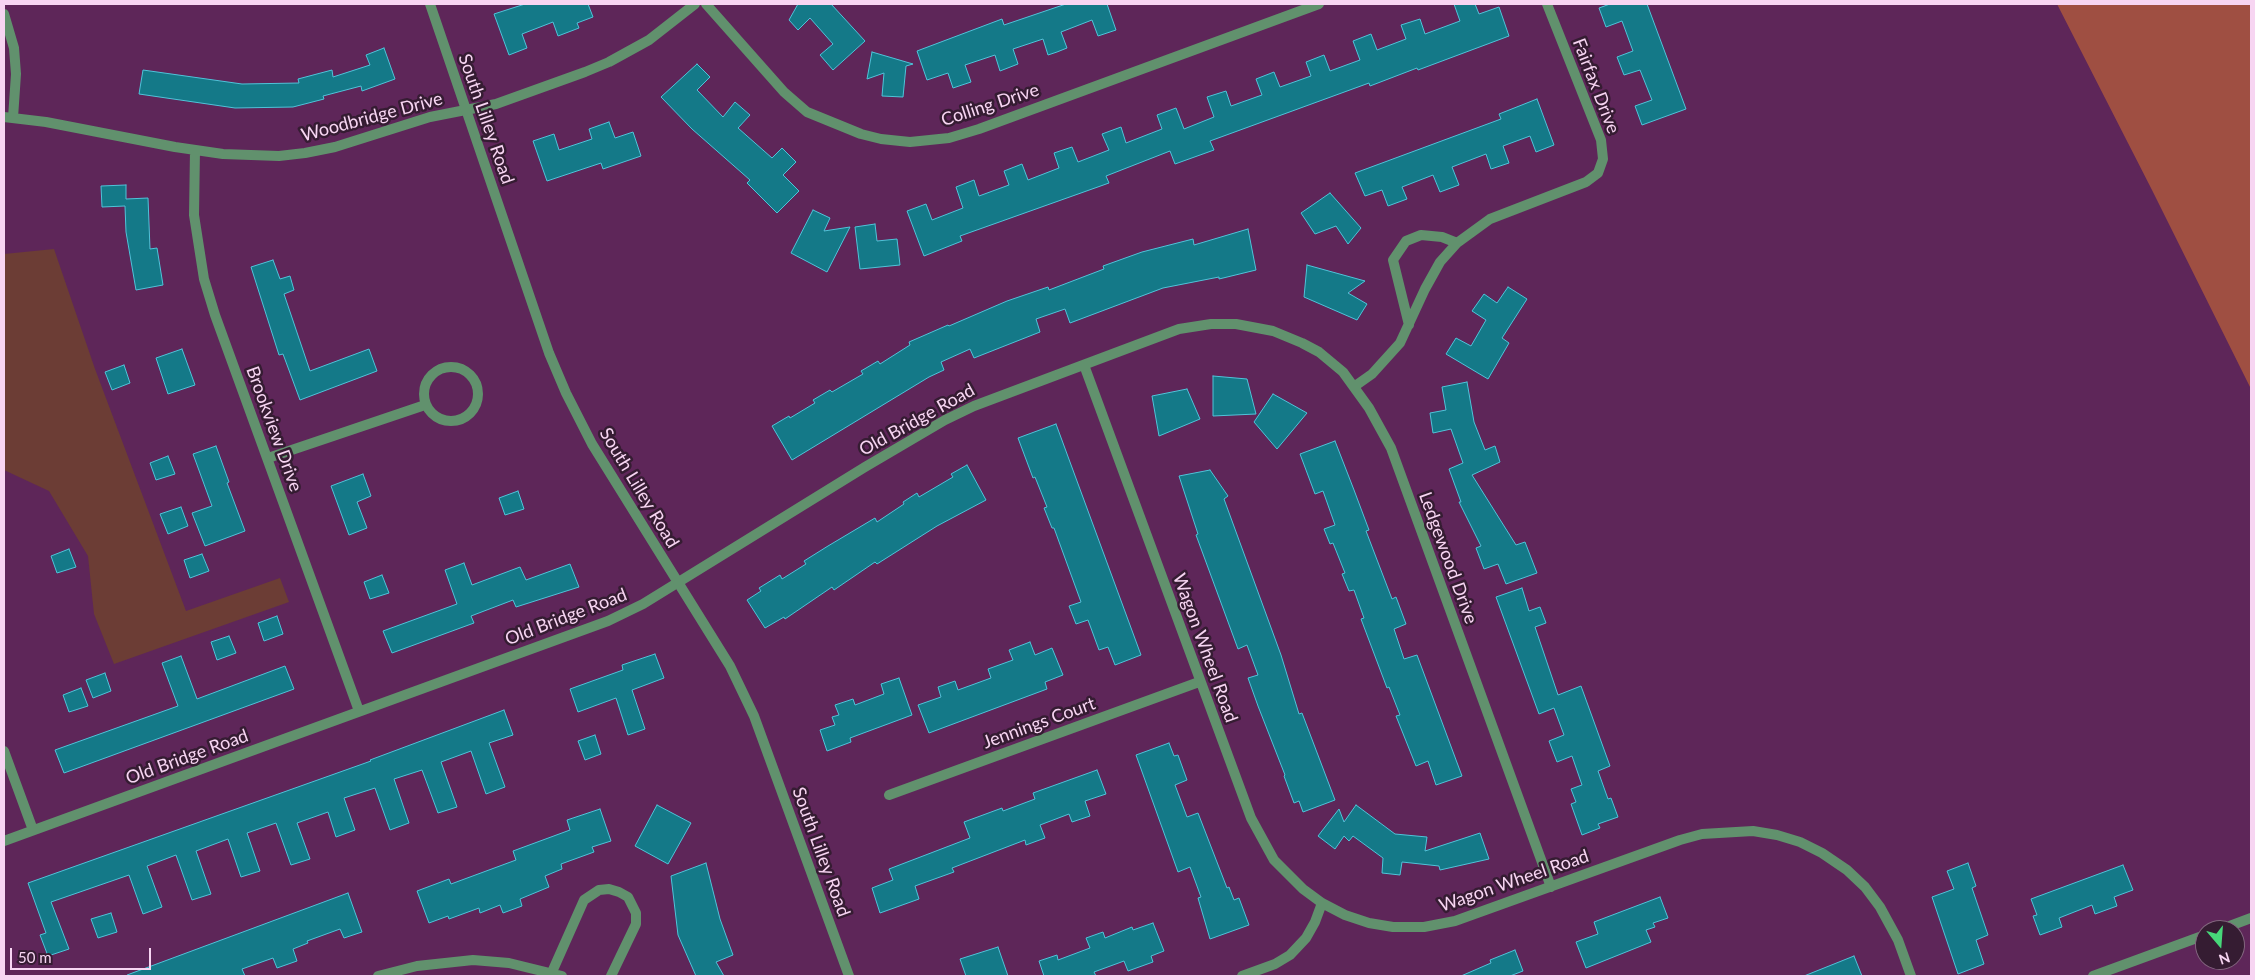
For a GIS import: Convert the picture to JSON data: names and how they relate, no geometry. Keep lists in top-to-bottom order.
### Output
{
  "streets": {
    "street": [
      "Fairfax Drive",
      "Colling Drive",
      "Woodbridge Drive",
      "South Lilley Road",
      "Old Bridge Road",
      "Brookview Drive",
      "Ledgewood Drive",
      "Wagon Wheel Road",
      "Jennings Court"
    ]
  },
  "crossings": [
    ["Fairfax Drive", "Ledgewood Drive"],
    ["Woodbridge Drive", "South Lilley Road"],
    ["Woodbridge Drive", "Brookview Drive"],
    ["South Lilley Road", "Old Bridge Road"],
    ["Old Bridge Road", "Brookview Drive"],
    ["Old Bridge Road", "Ledgewood Drive"],
    ["Old Bridge Road", "Wagon Wheel Road"],
    ["Ledgewood Drive", "Wagon Wheel Road"],
    ["Wagon Wheel Road", "Jennings Court"]
  ],
  "scale_bar": "50 m",
  "north": "bottom"
}
